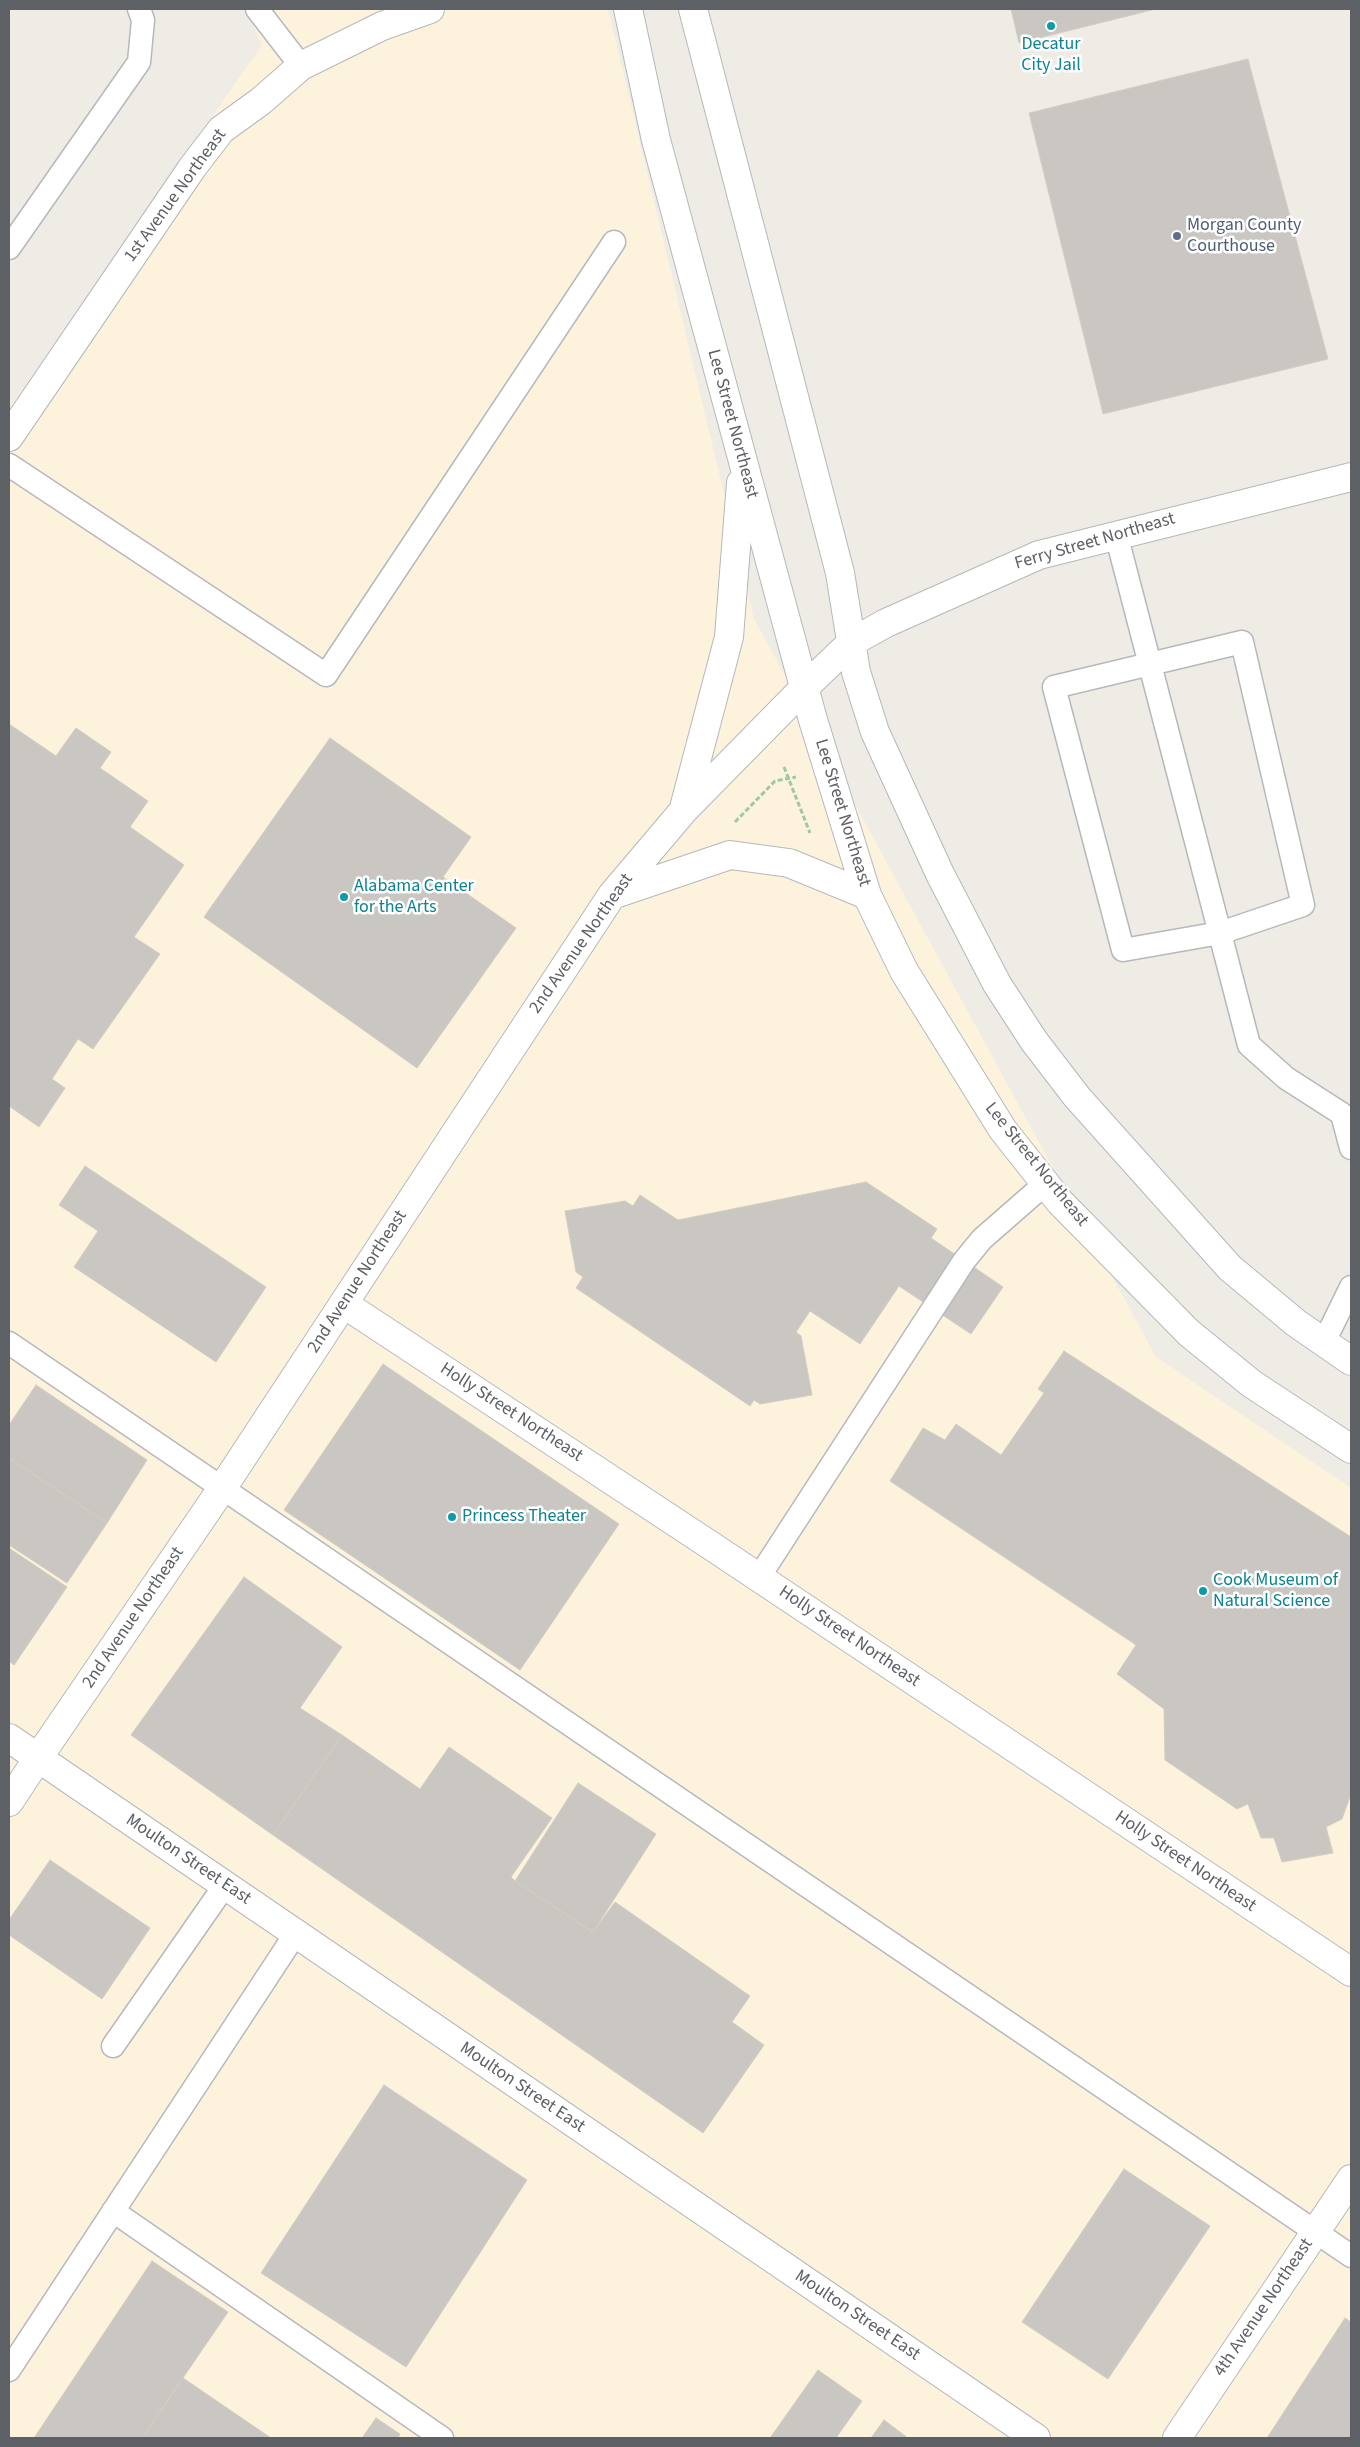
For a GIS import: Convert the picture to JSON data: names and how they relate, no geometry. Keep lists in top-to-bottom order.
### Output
{
  "streets": {
    "street": [
      "1st Avenue Northeast",
      "Lee Street Northeast",
      "Ferry Street Northeast",
      "2nd Avenue Northeast",
      "Holly Street Northeast",
      "Moulton Street East",
      "4th Avenue Northeast"
    ]
  },
  "crossings": [
    ["Lee Street Northeast", "Ferry Street Northeast"],
    ["Lee Street Northeast", "2nd Avenue Northeast"],
    ["Ferry Street Northeast", "2nd Avenue Northeast"],
    ["2nd Avenue Northeast", "Holly Street Northeast"],
    ["2nd Avenue Northeast", "Moulton Street East"]
  ],
  "places": [
    "Decatur City Jail",
    "Morgan County Courthouse",
    "Alabama Center for the Arts",
    "Princess Theater",
    "Cook Museum of Natural Science"
  ]
}
